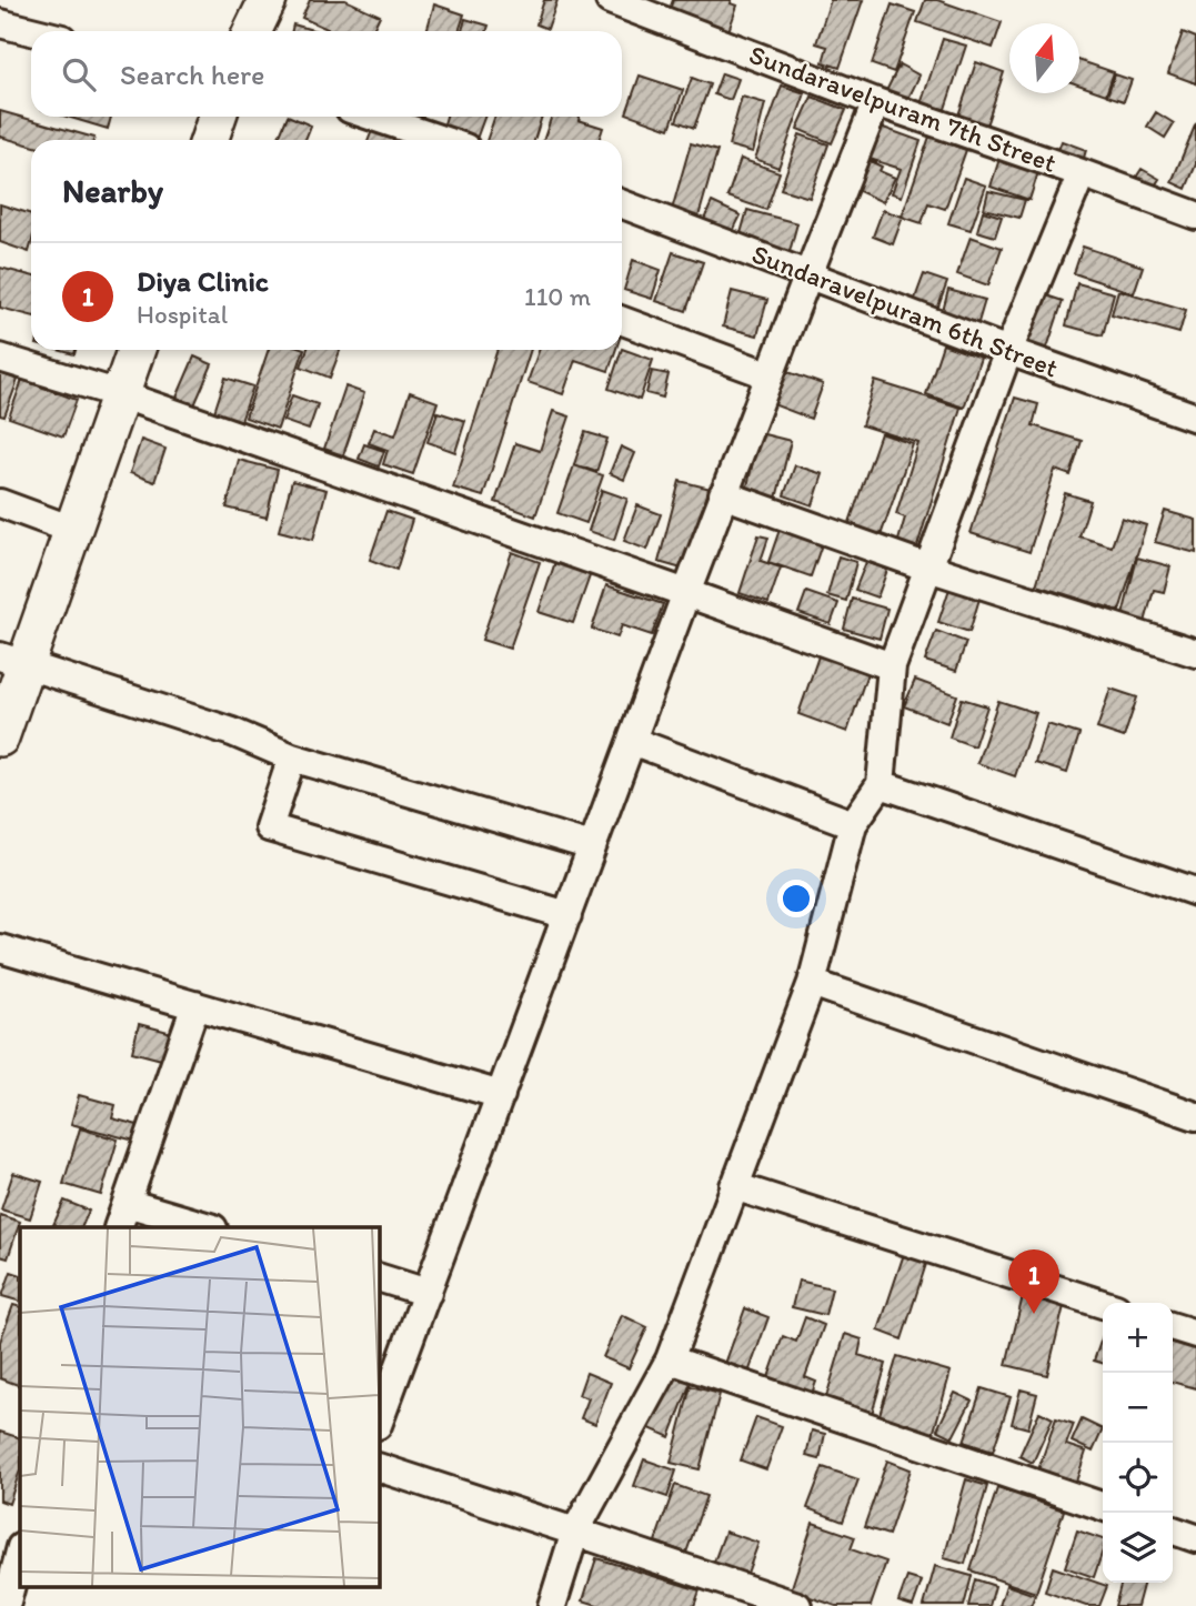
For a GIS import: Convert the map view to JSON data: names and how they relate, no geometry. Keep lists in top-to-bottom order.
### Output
{
  "streets": {
    "street": ["Sundaravelpuram 7th Street", "Sundaravelpuram 6th Street"]
  },
  "north": "top",
  "page": {
    "search": "Search here",
    "heading": "Nearby",
    "list": [
      {
        "mark": "1",
        "name": "Diya Clinic",
        "note": "Hospital",
        "value": "110 m"
      }
    ],
    "pins": "1",
    "map_buttons": ["+", "−"]
  }
}
